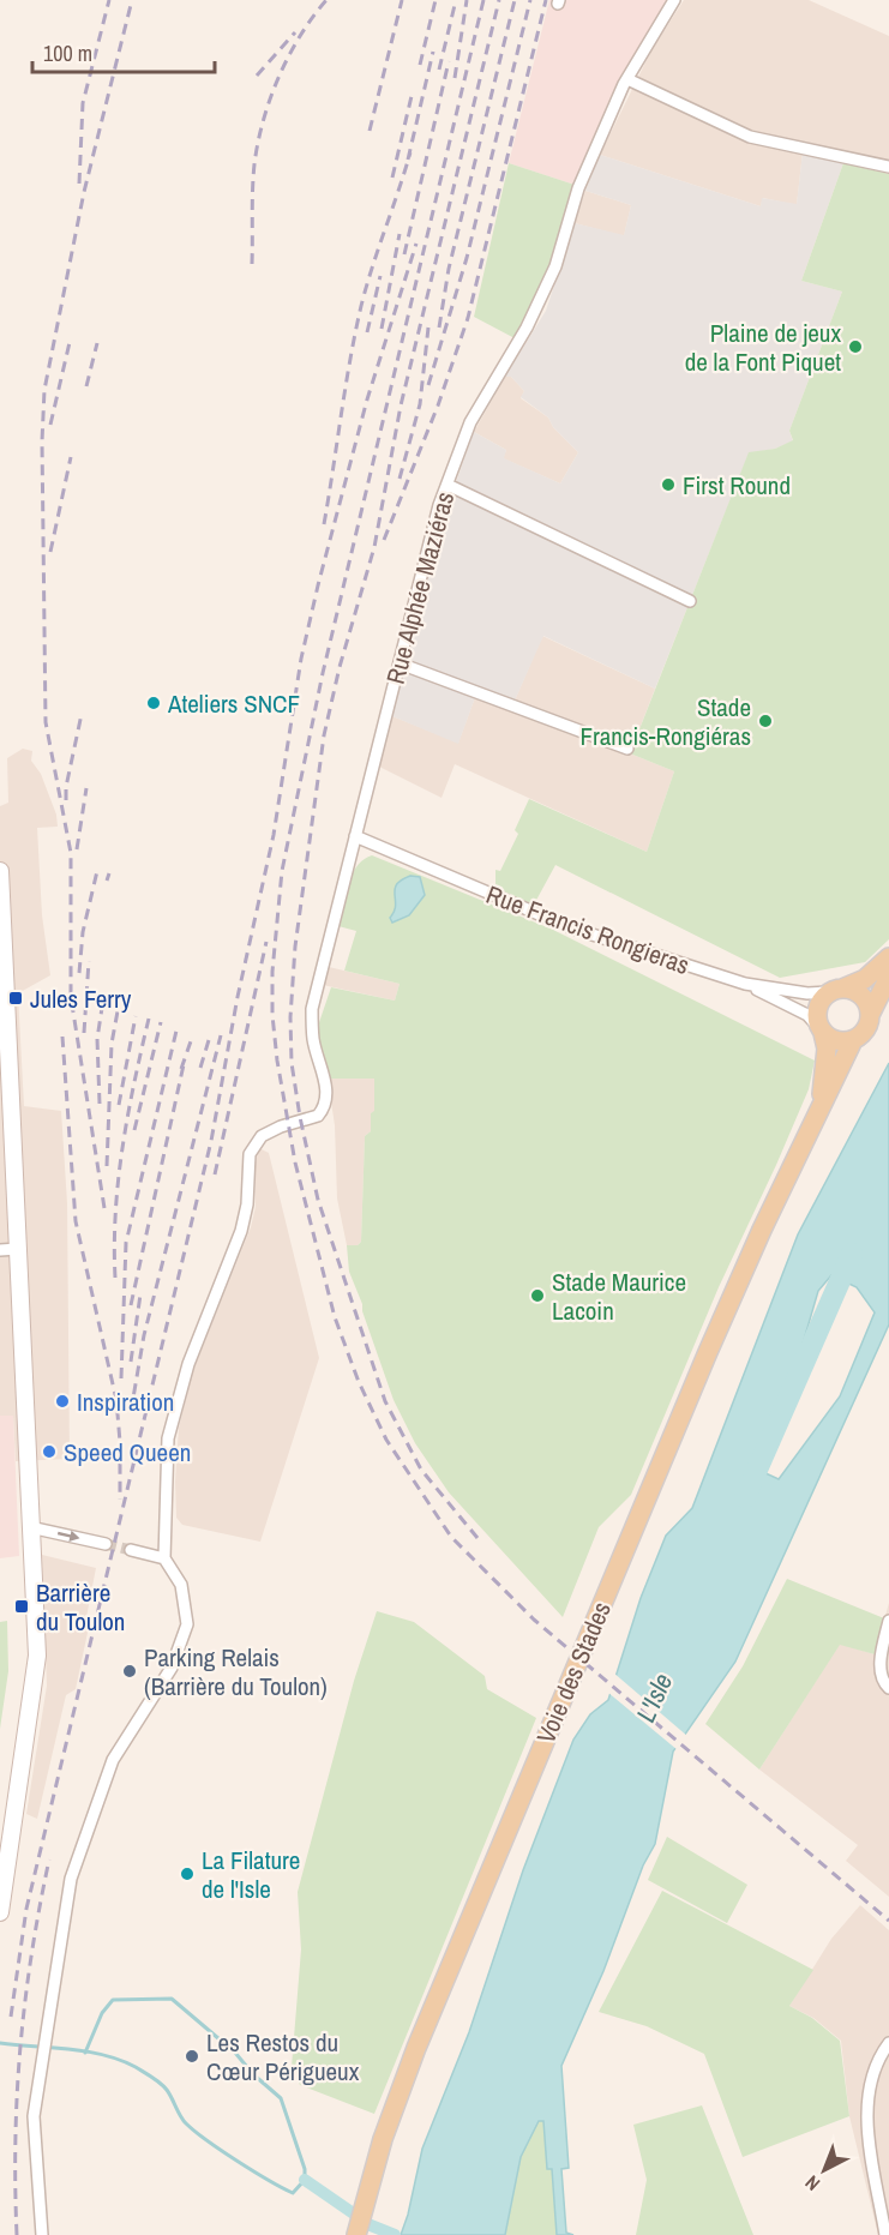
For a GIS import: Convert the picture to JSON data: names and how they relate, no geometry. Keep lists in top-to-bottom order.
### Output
{
  "streets": {
    "main road": ["Voie des Stades"],
    "street": ["Rue Alphée Maziéras", "Rue Francis Rongieras"]
  },
  "crossings": [
    ["Rue Alphée Maziéras", "Rue Francis Rongieras"],
    ["Rue Francis Rongieras", "Voie des Stades"]
  ],
  "water": ["L'Isle"],
  "places": {
    "other": [
      "Plaine de jeux de la Font Piquet",
      "First Round",
      "Ateliers SNCF",
      "Stade Francis-Rongiéras",
      "Stade Maurice Lacoin",
      "Inspiration",
      "Speed Queen",
      "Parking Relais (Barrière du Toulon)",
      "La Filature de l'Isle",
      "Les Restos du Cœur Périgueux"
    ],
    "transit": ["Jules Ferry", "Barrière du Toulon"]
  },
  "scale_bar": "100 m",
  "north": "bottom left"
}
